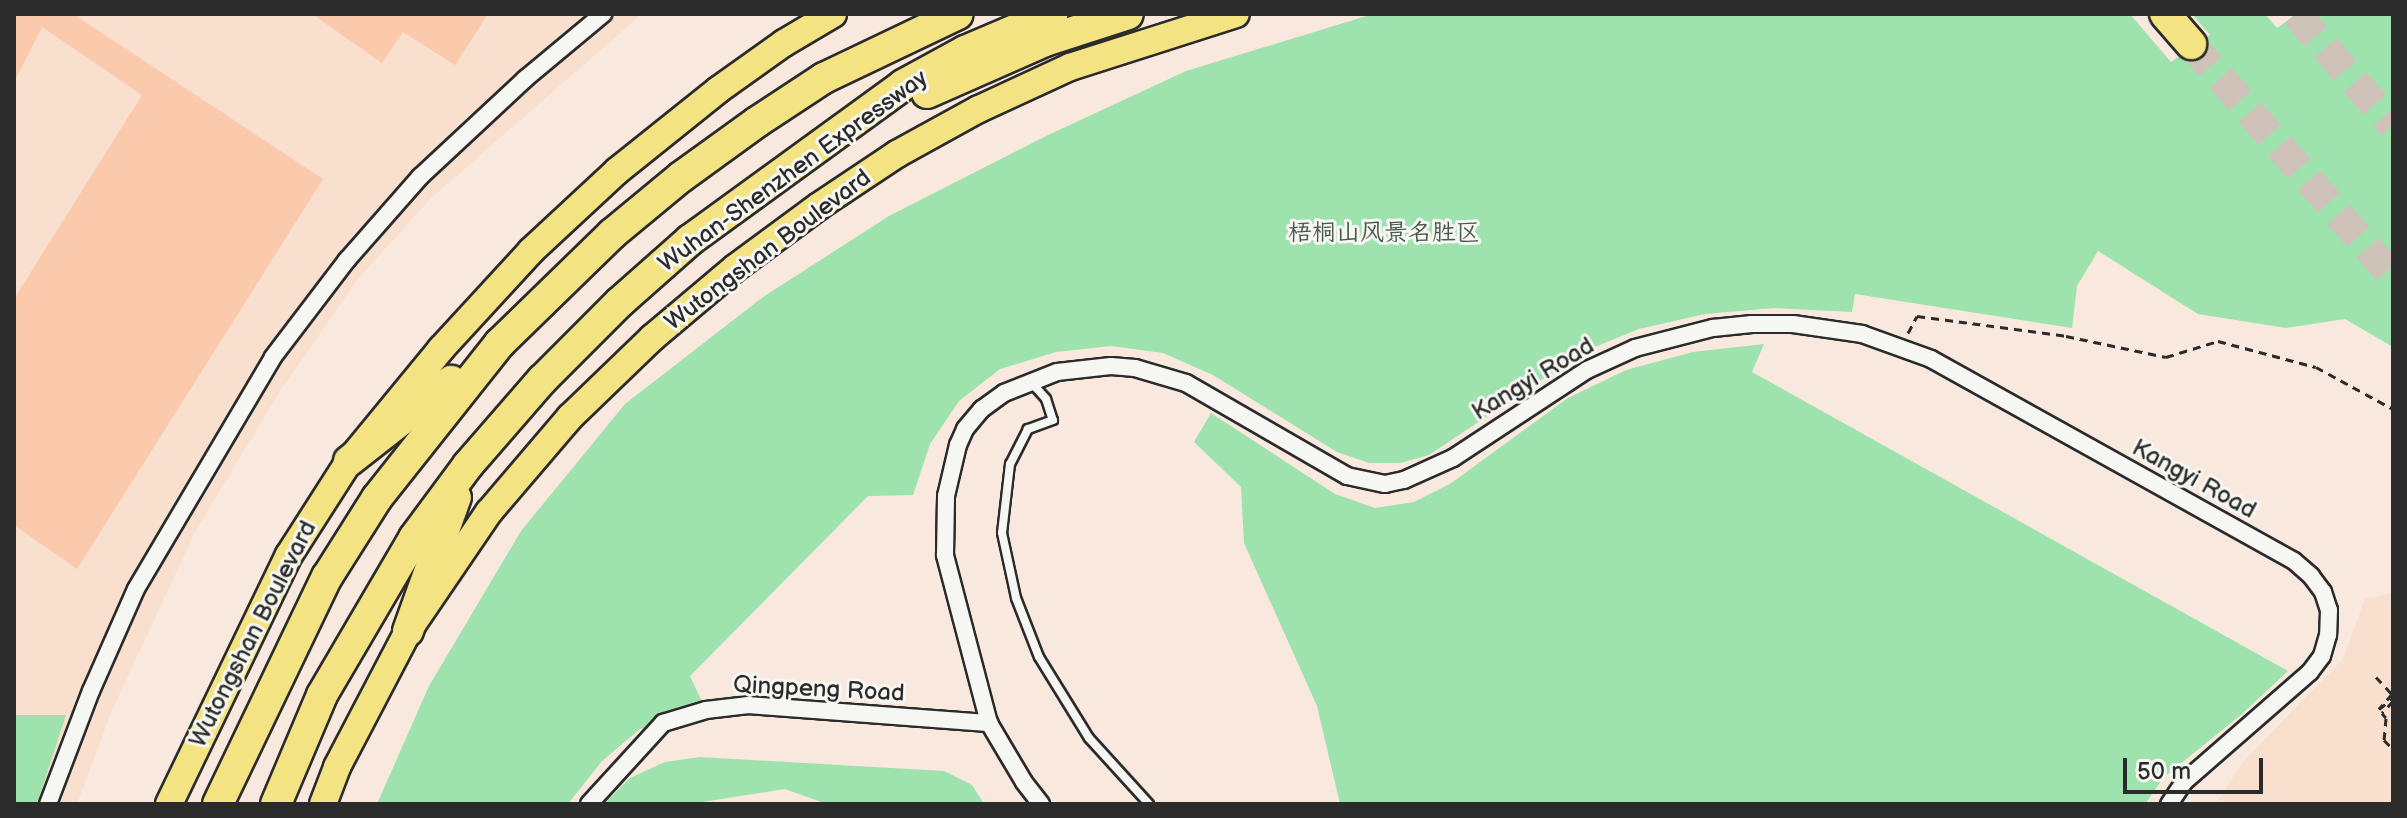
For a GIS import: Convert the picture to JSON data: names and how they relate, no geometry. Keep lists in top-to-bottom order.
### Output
{
  "streets": {
    "highway": ["Wuhan-Shenzhen Expressway"],
    "main road": ["Wutongshan Boulevard"],
    "street": ["Kangyi Road", "Qingpeng Road"]
  },
  "crossings": [
    ["Kangyi Road", "Qingpeng Road"]
  ],
  "parks": ["梧桐山风景名胜区"],
  "scale_bar": "50 m"
}
